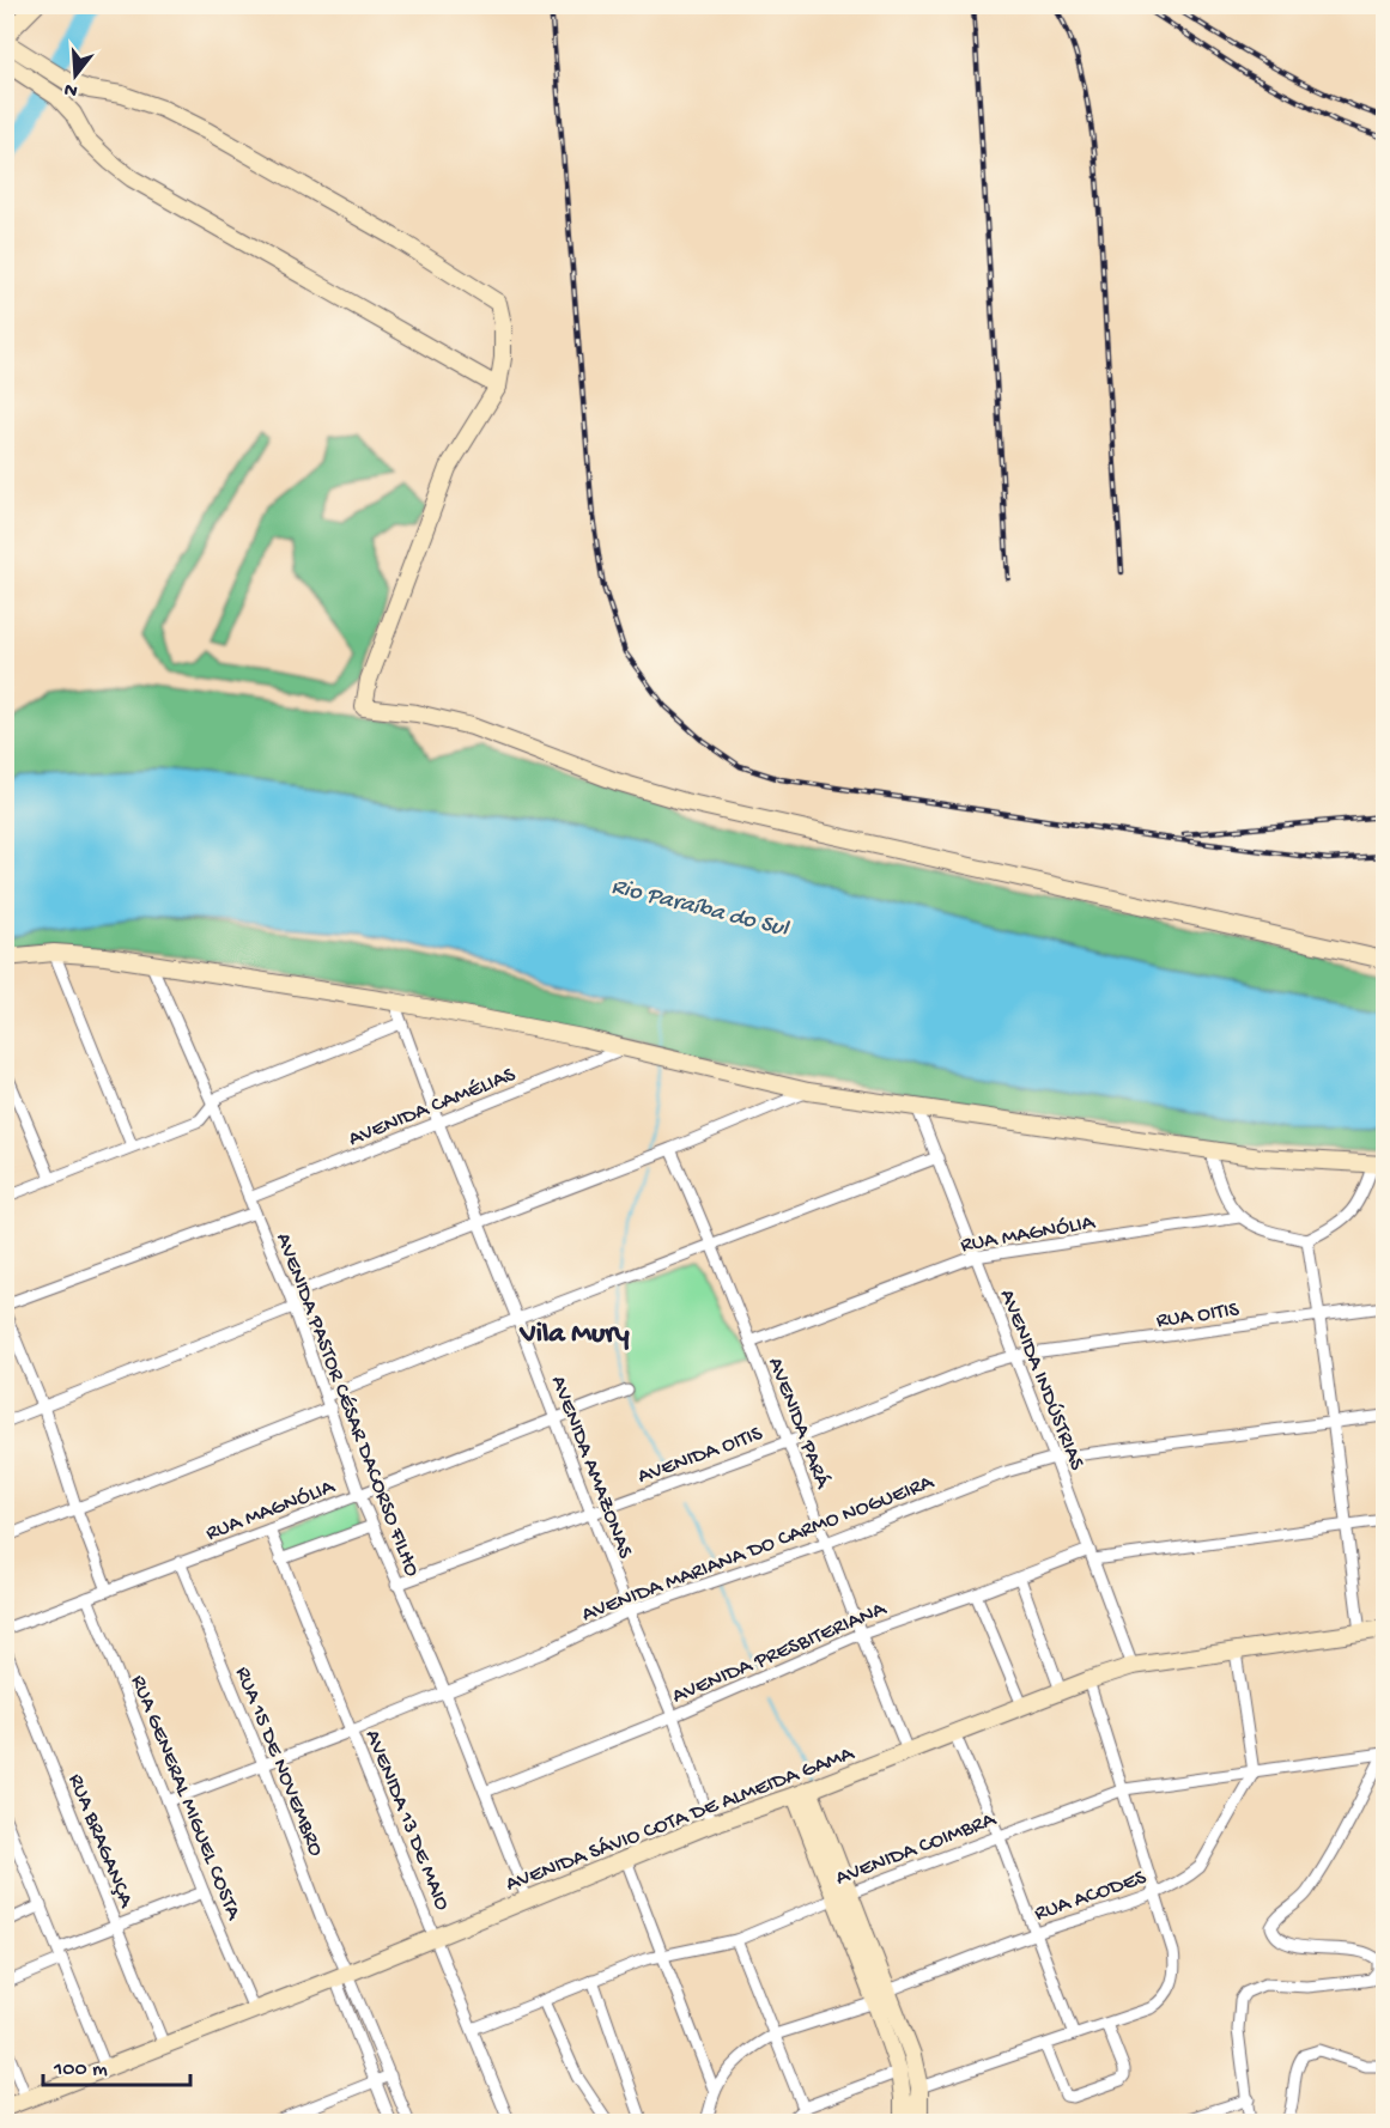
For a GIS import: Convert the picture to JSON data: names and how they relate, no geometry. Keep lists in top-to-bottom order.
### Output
{
  "streets": {
    "street": [
      "AVENIDA CAMÉLIAS",
      "RUA MAGNÓLIA",
      "RUA OITIS",
      "AVENIDA INDÚSTRIAS",
      "AVENIDA PASTOR CÉSAR DACORSO FILHO",
      "AVENIDA PARÁ",
      "AVENIDA OITIS",
      "AVENIDA AMAZONAS",
      "AVENIDA MARIANA DO CARMO NOGUEIRA",
      "AVENIDA PRESBITERIANA",
      "RUA 15 DE NOVEMBRO",
      "RUA GENERAL MIGUEL COSTA",
      "AVENIDA SÁVIO COTA DE ALMEIDA GAMA",
      "AVENIDA 13 DE MAIO",
      "RUA BRAGANÇA",
      "AVENIDA COIMBRA",
      "RUA ACODES"
    ]
  },
  "crossings": [
    ["AVENIDA CAMÉLIAS", "AVENIDA PASTOR CÉSAR DACORSO FILHO"],
    ["AVENIDA CAMÉLIAS", "AVENIDA AMAZONAS"],
    ["RUA MAGNÓLIA", "AVENIDA INDÚSTRIAS"],
    ["RUA MAGNÓLIA", "AVENIDA PASTOR CÉSAR DACORSO FILHO"],
    ["RUA MAGNÓLIA", "AVENIDA PARÁ"],
    ["RUA MAGNÓLIA", "AVENIDA AMAZONAS"],
    ["RUA MAGNÓLIA", "RUA 15 DE NOVEMBRO"],
    ["RUA MAGNÓLIA", "RUA GENERAL MIGUEL COSTA"],
    ["RUA MAGNÓLIA", "AVENIDA 13 DE MAIO"],
    ["RUA OITIS", "AVENIDA INDÚSTRIAS"],
    ["RUA OITIS", "AVENIDA OITIS"],
    ["AVENIDA INDÚSTRIAS", "AVENIDA OITIS"],
    ["AVENIDA INDÚSTRIAS", "AVENIDA MARIANA DO CARMO NOGUEIRA"],
    ["AVENIDA INDÚSTRIAS", "AVENIDA PRESBITERIANA"],
    ["AVENIDA INDÚSTRIAS", "AVENIDA SÁVIO COTA DE ALMEIDA GAMA"],
    ["AVENIDA PASTOR CÉSAR DACORSO FILHO", "AVENIDA OITIS"],
    ["AVENIDA PASTOR CÉSAR DACORSO FILHO", "AVENIDA MARIANA DO CARMO NOGUEIRA"],
    ["AVENIDA PASTOR CÉSAR DACORSO FILHO", "AVENIDA PRESBITERIANA"],
    ["AVENIDA PASTOR CÉSAR DACORSO FILHO", "AVENIDA SÁVIO COTA DE ALMEIDA GAMA"],
    ["AVENIDA PARÁ", "AVENIDA OITIS"],
    ["AVENIDA PARÁ", "AVENIDA MARIANA DO CARMO NOGUEIRA"],
    ["AVENIDA PARÁ", "AVENIDA PRESBITERIANA"],
    ["AVENIDA PARÁ", "AVENIDA SÁVIO COTA DE ALMEIDA GAMA"],
    ["AVENIDA OITIS", "AVENIDA AMAZONAS"],
    ["AVENIDA AMAZONAS", "AVENIDA MARIANA DO CARMO NOGUEIRA"],
    ["AVENIDA AMAZONAS", "AVENIDA PRESBITERIANA"],
    ["AVENIDA AMAZONAS", "AVENIDA SÁVIO COTA DE ALMEIDA GAMA"],
    ["AVENIDA MARIANA DO CARMO NOGUEIRA", "RUA 15 DE NOVEMBRO"],
    ["AVENIDA MARIANA DO CARMO NOGUEIRA", "RUA GENERAL MIGUEL COSTA"],
    ["AVENIDA MARIANA DO CARMO NOGUEIRA", "AVENIDA 13 DE MAIO"],
    ["RUA 15 DE NOVEMBRO", "AVENIDA SÁVIO COTA DE ALMEIDA GAMA"],
    ["RUA GENERAL MIGUEL COSTA", "AVENIDA SÁVIO COTA DE ALMEIDA GAMA"],
    ["AVENIDA SÁVIO COTA DE ALMEIDA GAMA", "AVENIDA 13 DE MAIO"],
    ["AVENIDA SÁVIO COTA DE ALMEIDA GAMA", "RUA BRAGANÇA"],
    ["AVENIDA 13 DE MAIO", "AVENIDA COIMBRA"],
    ["AVENIDA COIMBRA", "RUA ACODES"]
  ],
  "districts": ["Vila Mury"],
  "water": ["Rio Paraíba do Sul"],
  "scale_bar": "100 m",
  "north": "bottom"
}
